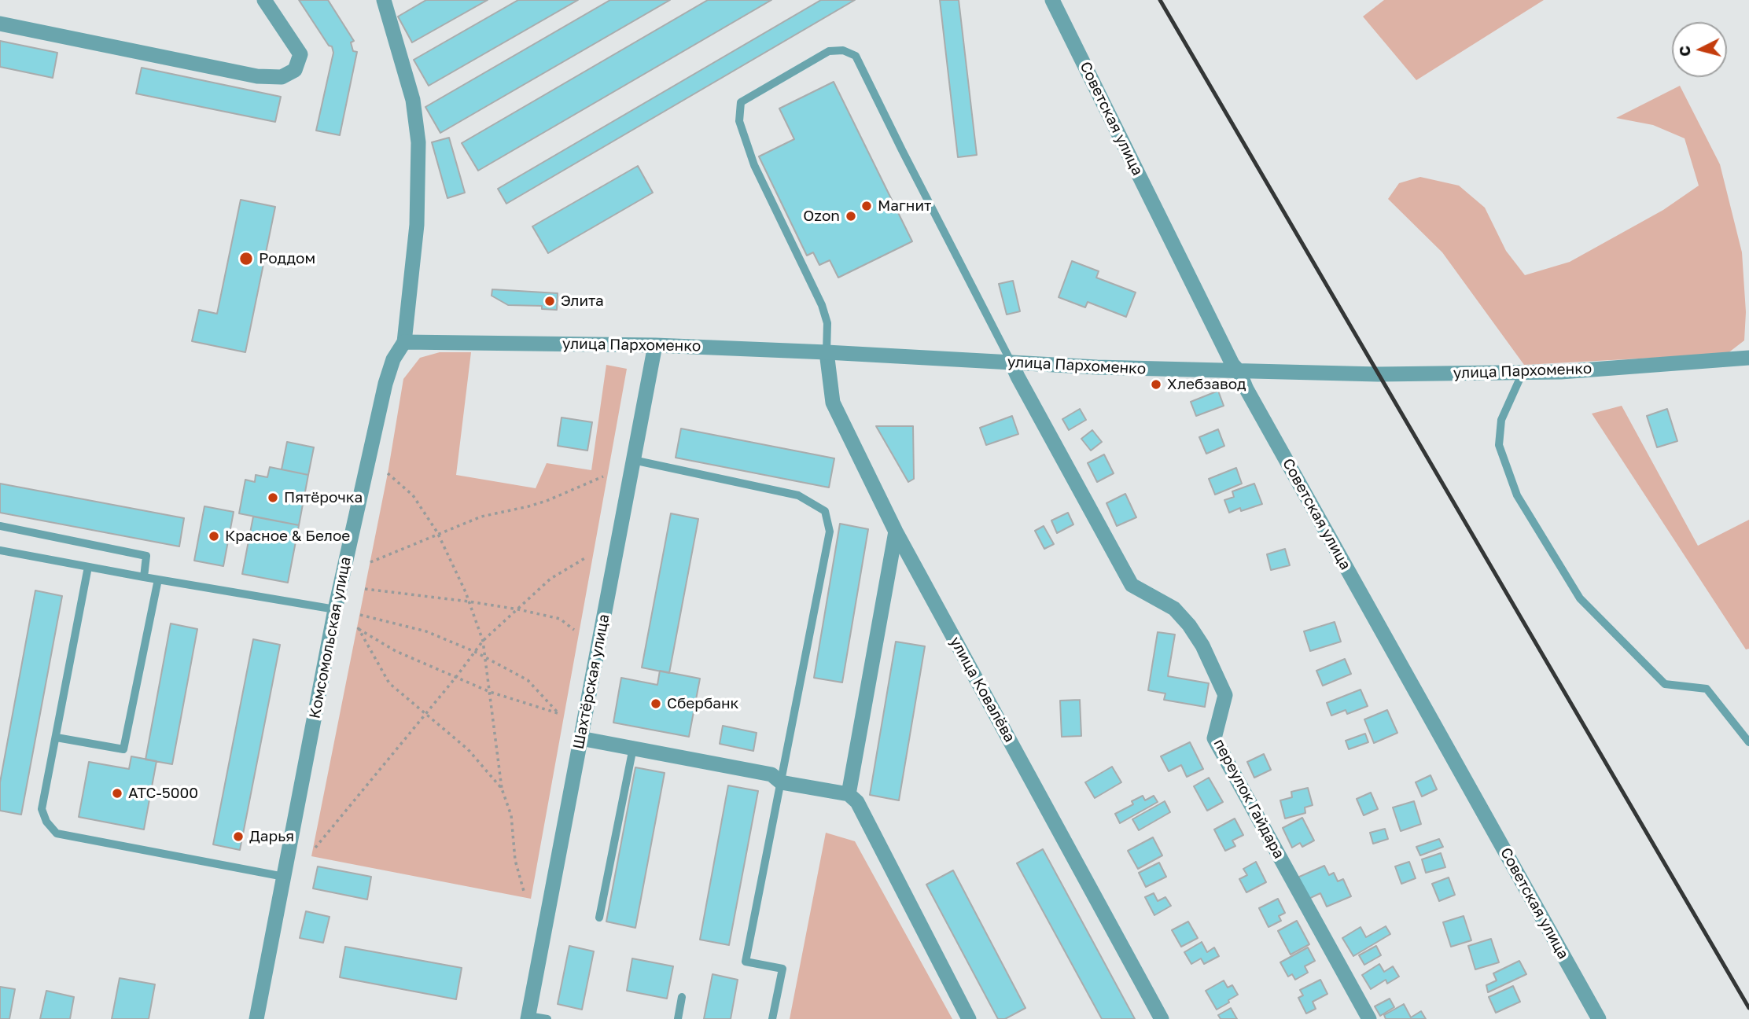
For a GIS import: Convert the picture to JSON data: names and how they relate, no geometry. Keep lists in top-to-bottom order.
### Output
{
  "streets": {
    "street": [
      "Советская улица",
      "улица Пархоменко",
      "Комсомольская улица",
      "Шахтёрская улица",
      "улица Ковалёва",
      "переулок Гайдара"
    ]
  },
  "crossings": [
    ["Советская улица", "улица Пархоменко"],
    ["улица Пархоменко", "Комсомольская улица"],
    ["улица Пархоменко", "Шахтёрская улица"],
    ["улица Пархоменко", "улица Ковалёва"],
    ["улица Пархоменко", "переулок Гайдара"]
  ],
  "places": [
    "Магнит",
    "Ozon",
    "Роддом",
    "Элита",
    "Хлебзавод",
    "Пятёрочка",
    "Красное & Белое",
    "Сбербанк",
    "АТС-5000",
    "Дарья"
  ],
  "north": "left"
}
